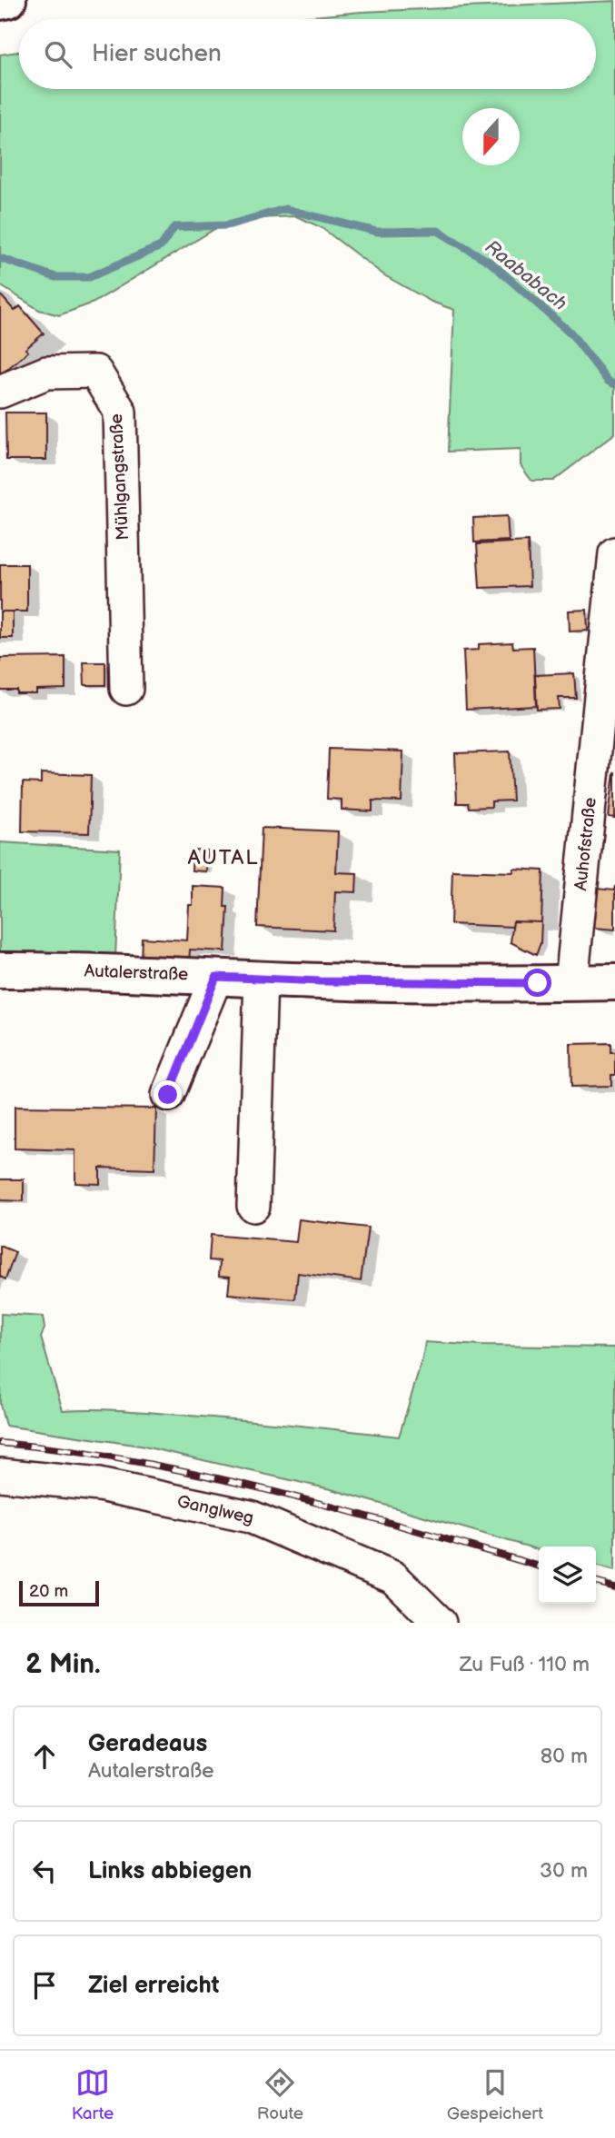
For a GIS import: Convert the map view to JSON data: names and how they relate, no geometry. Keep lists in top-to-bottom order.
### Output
{
  "streets": {
    "main road": ["Autalerstraße"],
    "street": ["Mühlgangstraße", "Auhofstraße", "Ganglweg"]
  },
  "crossings": [
    ["Auhofstraße", "Autalerstraße"]
  ],
  "districts": ["AUTAL"],
  "water": ["Raababach"],
  "scale_bar": "20 m",
  "north": "bottom",
  "page": {
    "search": "Hier suchen",
    "scale": "20 m",
    "heading": ["2 Min.", "Zu Fuß · 110 m"],
    "list": [
      ["Geradeaus", "Autalerstraße", "80 m"],
      ["Links abbiegen", "30 m"],
      "Ziel erreicht"
    ],
    "nav": ["Karte", "Route", "Gespeichert"]
  }
}
